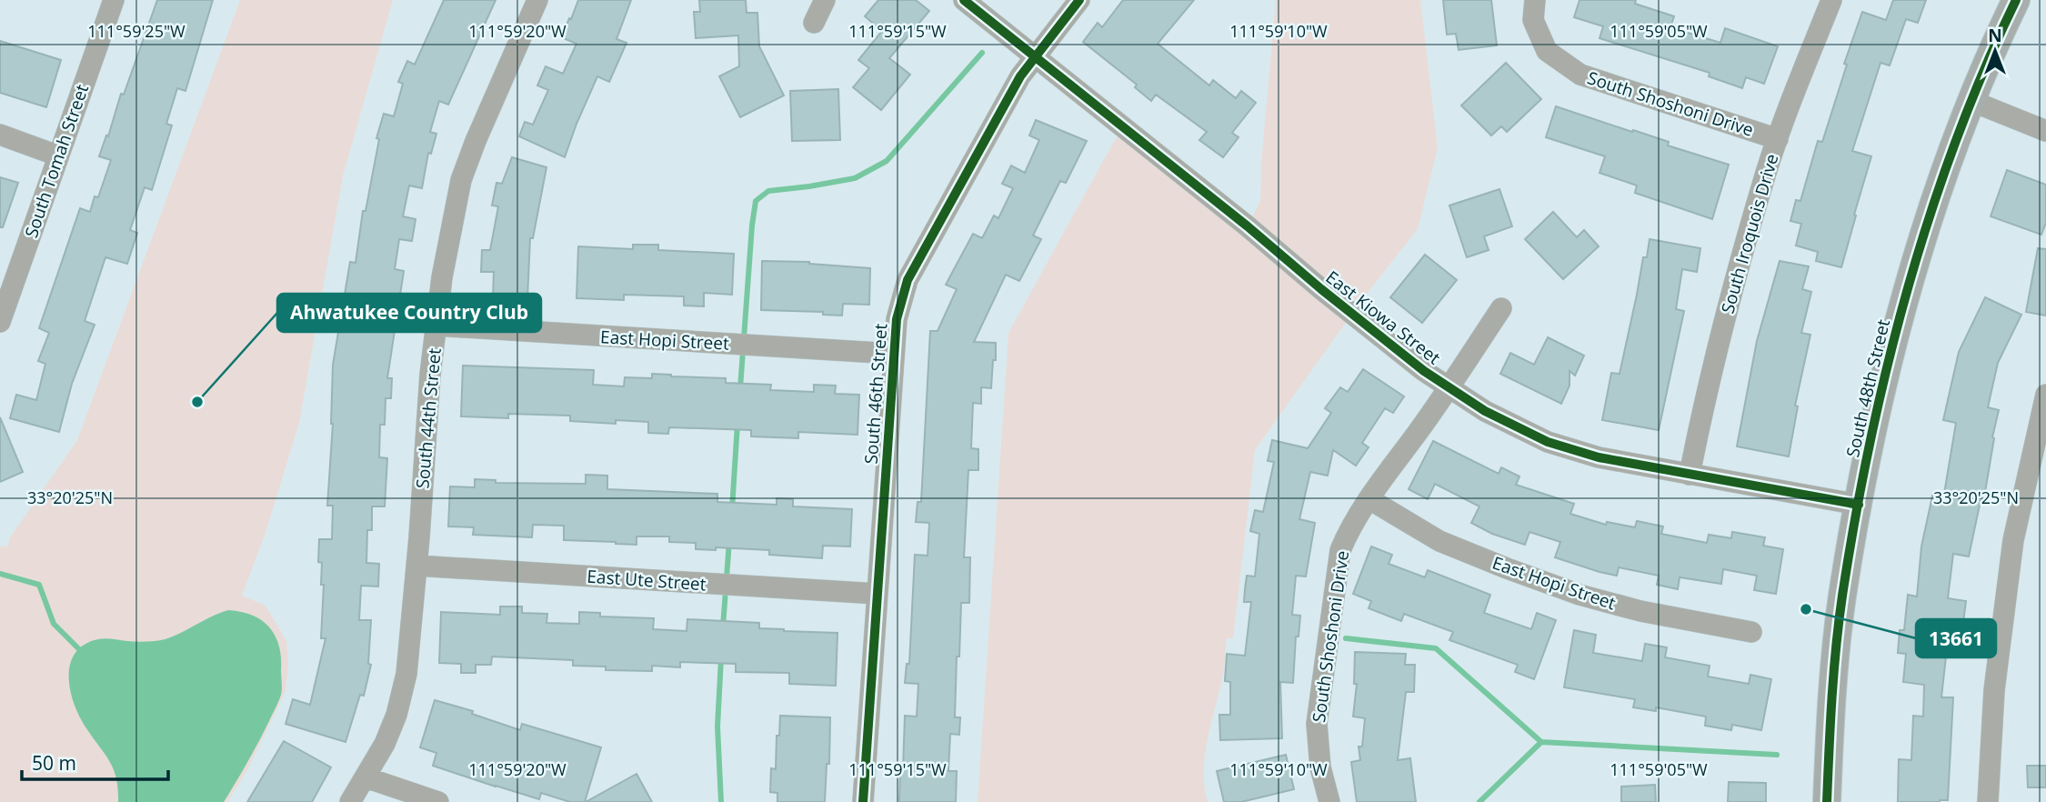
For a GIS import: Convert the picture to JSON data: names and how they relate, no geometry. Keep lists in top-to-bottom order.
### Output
{
  "streets": {
    "main road": ["South 48th Street"],
    "street": [
      "South Shoshoni Drive",
      "South Tomah Street",
      "South Iroquois Drive",
      "East Kiowa Street",
      "East Hopi Street",
      "South 46th Street",
      "South 44th Street",
      "East Ute Street"
    ]
  },
  "crossings": [
    ["South Shoshoni Drive", "South Iroquois Drive"],
    ["South Shoshoni Drive", "East Kiowa Street"],
    ["South Shoshoni Drive", "East Hopi Street"],
    ["South Iroquois Drive", "East Kiowa Street"],
    ["East Kiowa Street", "South 48th Street"],
    ["East Kiowa Street", "South 46th Street"],
    ["East Hopi Street", "South 46th Street"],
    ["East Hopi Street", "South 44th Street"],
    ["South 46th Street", "East Ute Street"],
    ["South 44th Street", "East Ute Street"]
  ],
  "places": ["Ahwatukee Country Club", "13661"],
  "scale_bar": "50 m",
  "north": "top",
  "coordinates": [
    "111°59'25\"W",
    "111°59'20\"W",
    "111°59'15\"W",
    "111°59'10\"W",
    "111°59'05\"W",
    "33°20'25\"N"
  ]
}
